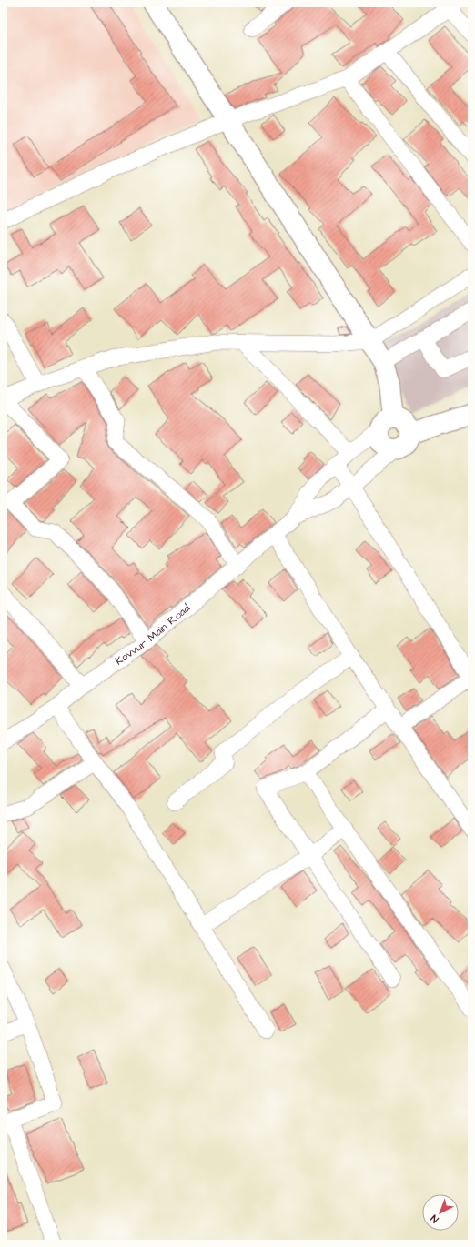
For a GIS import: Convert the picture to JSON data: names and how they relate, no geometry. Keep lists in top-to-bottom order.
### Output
{
  "streets": {
    "street": ["Kovvur Main Road"]
  },
  "north": "bottom left"
}
